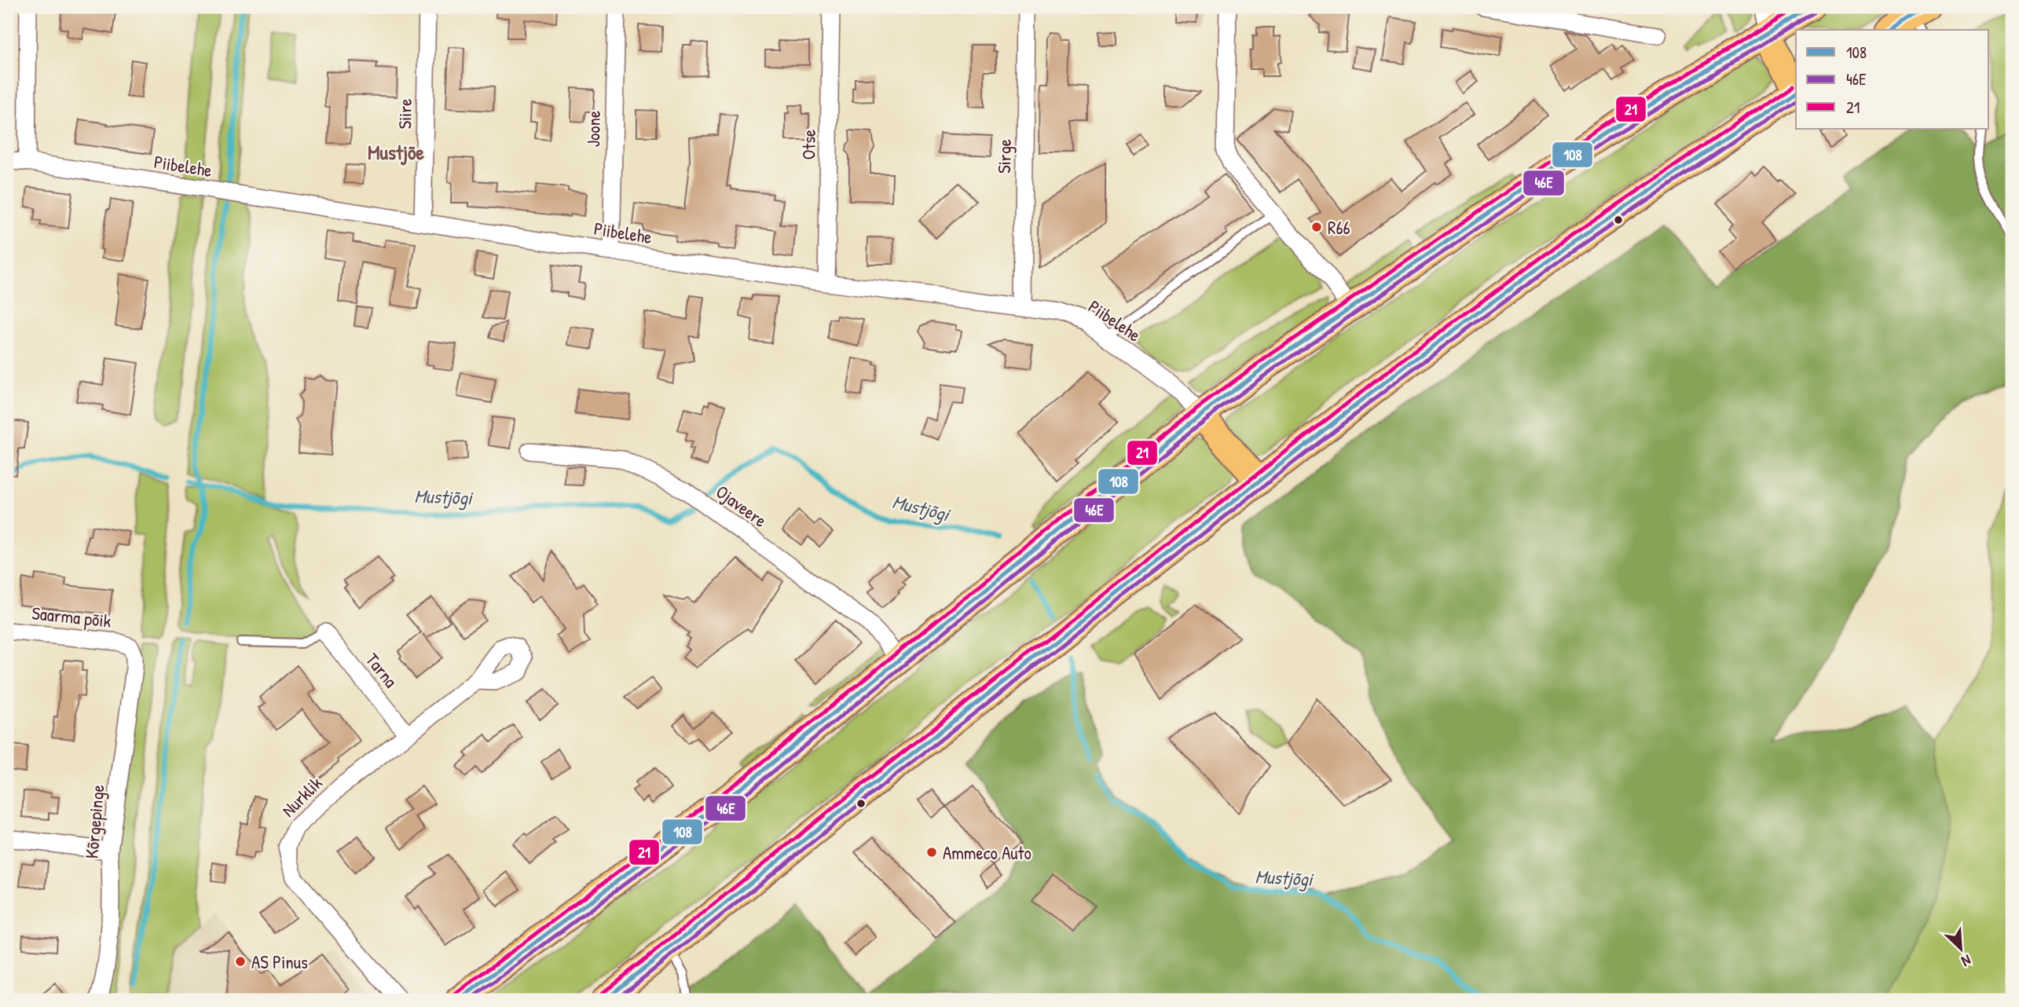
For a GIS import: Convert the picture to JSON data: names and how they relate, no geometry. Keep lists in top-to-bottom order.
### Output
{
  "streets": {
    "street": [
      "Siire",
      "Joone",
      "Otse",
      "Sirge",
      "Piibelehe",
      "Ojaveere",
      "Saarma põik",
      "Tarna",
      "Nurklik",
      "Kõrgepinge"
    ]
  },
  "crossings": [
    ["Siire", "Piibelehe"],
    ["Joone", "Piibelehe"],
    ["Otse", "Piibelehe"],
    ["Sirge", "Piibelehe"],
    ["Saarma põik", "Kõrgepinge"],
    ["Tarna", "Nurklik"]
  ],
  "districts": ["Mustjõe"],
  "water": ["Mustjõgi"],
  "places": ["R66", "Ammeco Auto", "AS Pinus"],
  "lines": ["transit line 108", "transit line 21", "transit line 46E"],
  "legend": ["108", "46E", "21"],
  "north": "bottom right"
}
